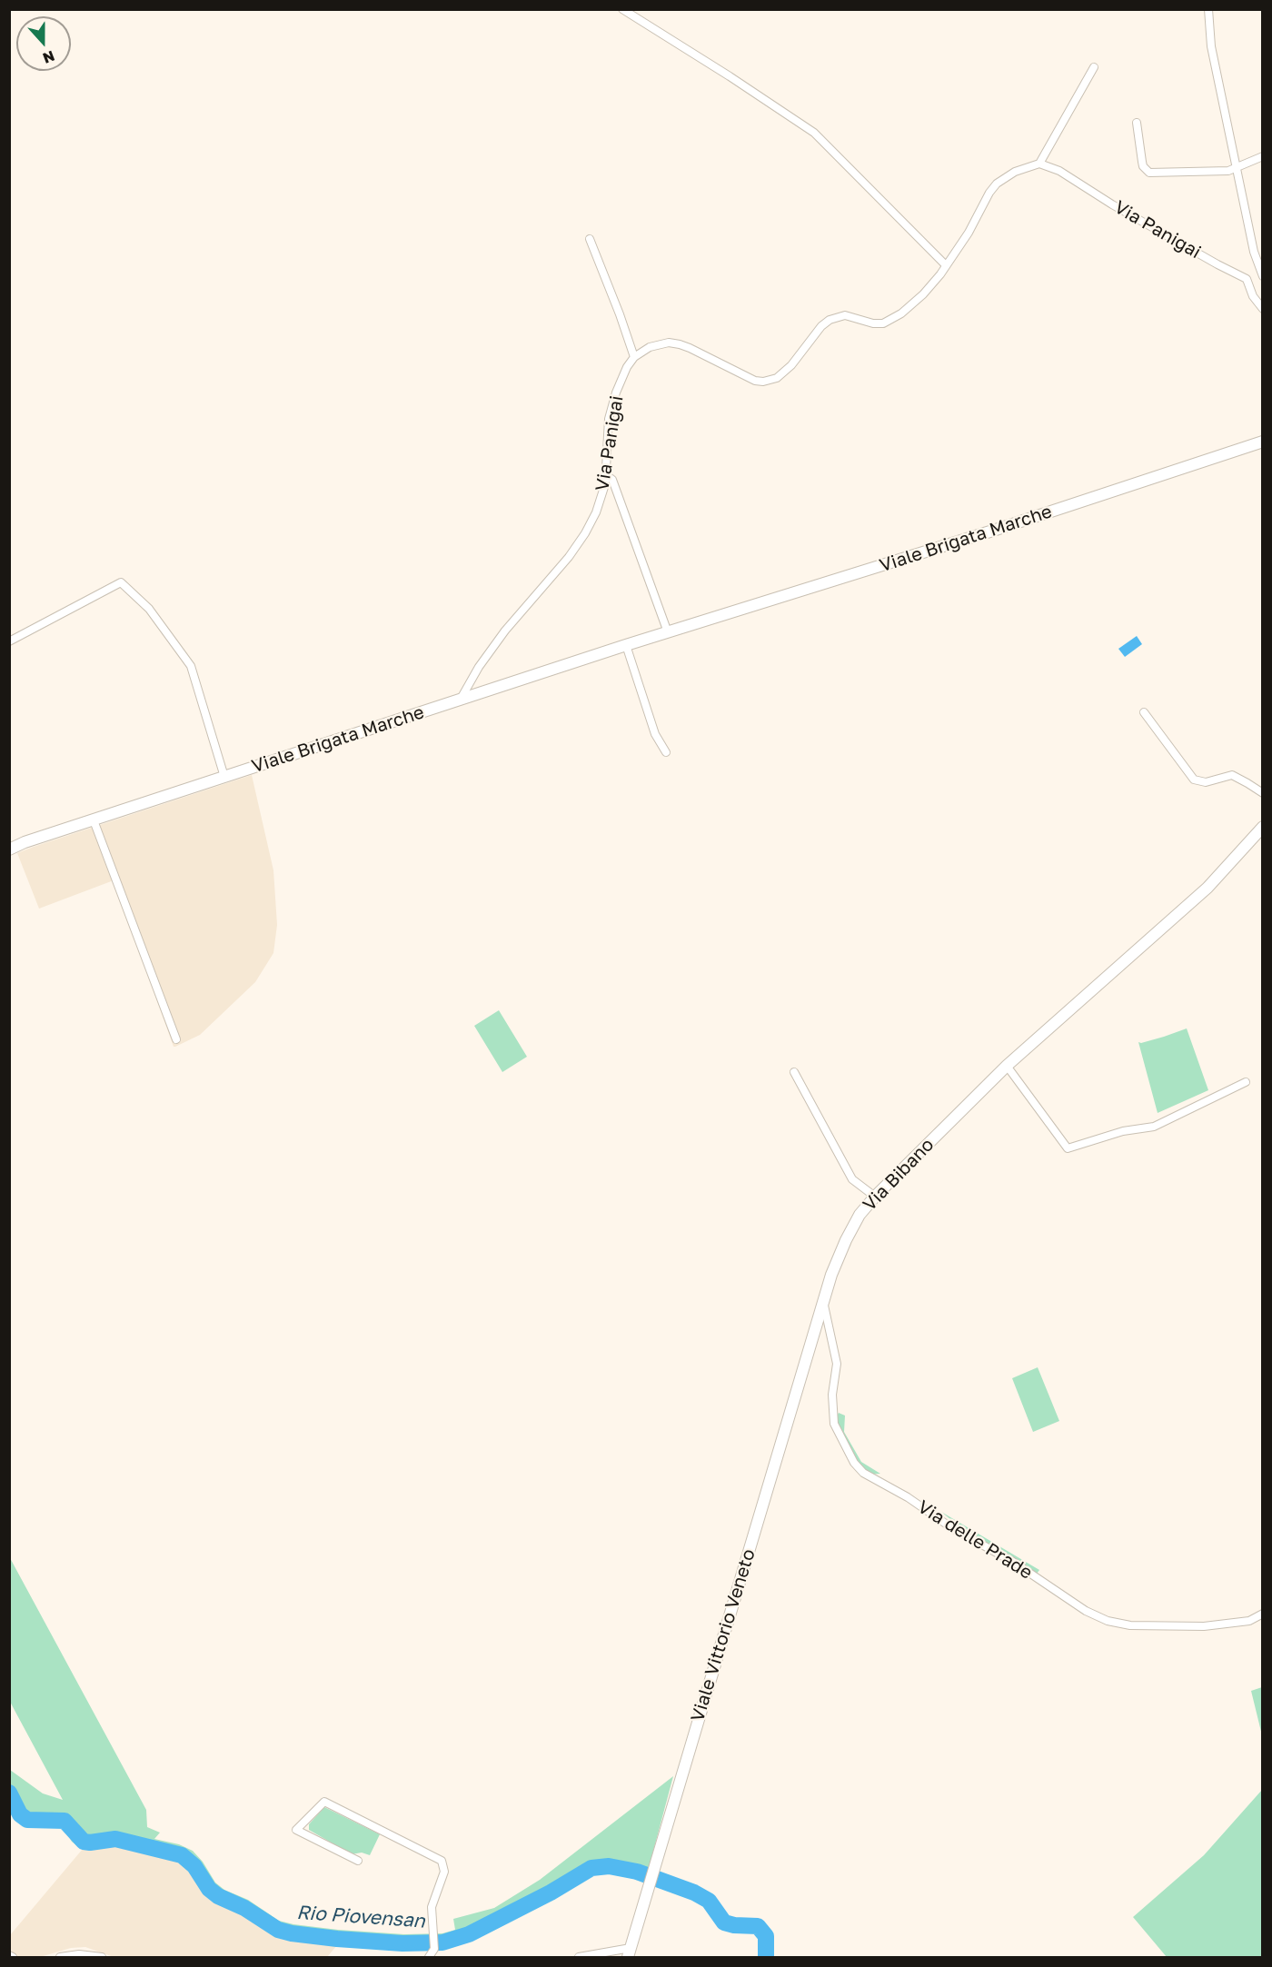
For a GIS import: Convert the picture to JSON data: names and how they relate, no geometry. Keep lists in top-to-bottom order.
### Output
{
  "streets": {
    "street": [
      "Via Panigai",
      "Viale Brigata Marche",
      "Via Bibano",
      "Via delle Prade",
      "Viale Vittorio Veneto"
    ]
  },
  "crossings": [
    ["Via Panigai", "Viale Brigata Marche"],
    ["Via Bibano", "Via delle Prade"],
    ["Via Bibano", "Viale Vittorio Veneto"]
  ],
  "water": ["Rio Piovensan"],
  "north": "bottom"
}
